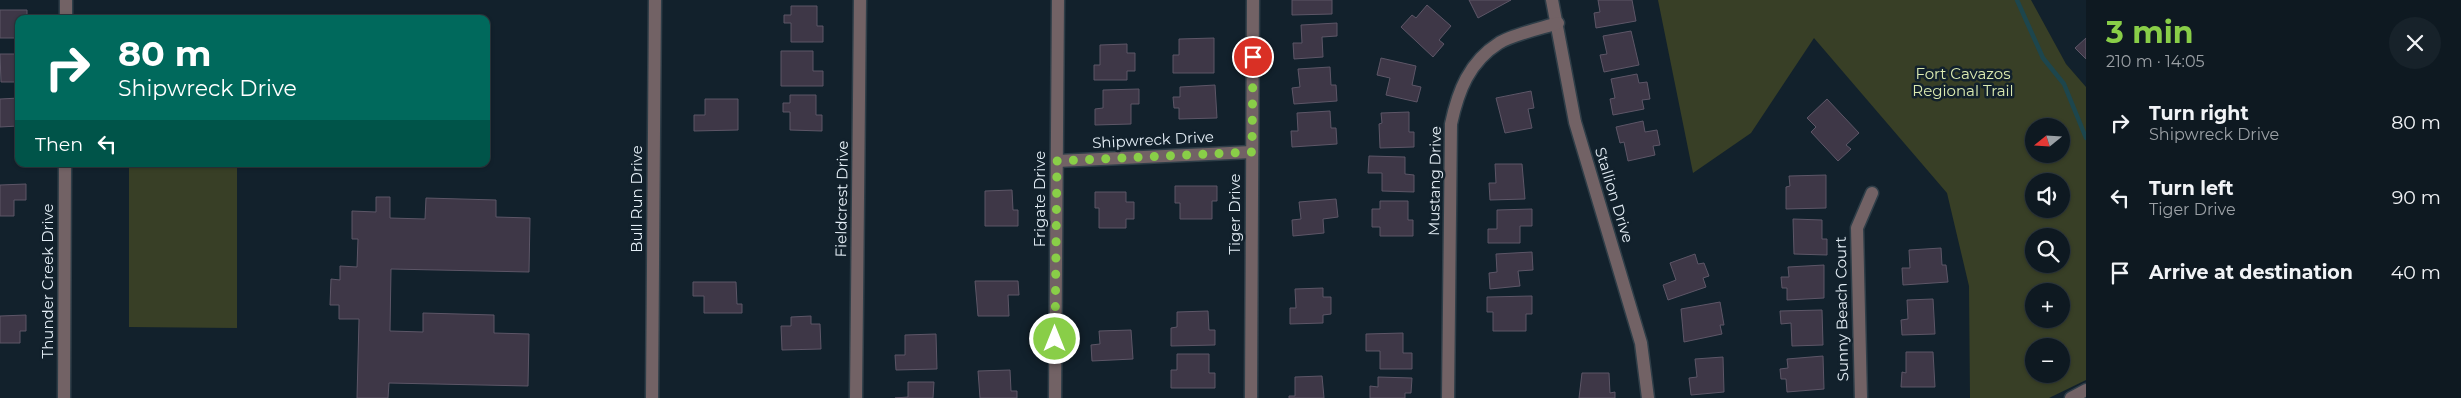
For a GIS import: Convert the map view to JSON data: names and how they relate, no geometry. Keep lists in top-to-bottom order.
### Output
{
  "streets": {
    "street": [
      "Shipwreck Drive",
      "Mustang Drive",
      "Stallion Drive",
      "Bull Run Drive",
      "Fieldcrest Drive",
      "Frigate Drive",
      "Tiger Drive",
      "Thunder Creek Drive",
      "Sunny Beach Court"
    ]
  },
  "crossings": [
    ["Shipwreck Drive", "Frigate Drive"],
    ["Shipwreck Drive", "Tiger Drive"],
    ["Mustang Drive", "Stallion Drive"]
  ],
  "parks": ["Fort Cavazos Regional Trail"],
  "north": "left",
  "page": {
    "heading": ["3 min", "210 m · 14:05"],
    "turn": ["80 m", "Shipwreck Drive"],
    "list": [
      {
        "name": "Turn right",
        "note": "Shipwreck Drive",
        "value": "80 m"
      },
      {
        "name": "Turn left",
        "note": "Tiger Drive",
        "value": "90 m"
      },
      {
        "name": "Arrive at destination",
        "value": "40 m"
      }
    ],
    "map_buttons": ["+", "−"],
    "then": "Then"
  }
}
